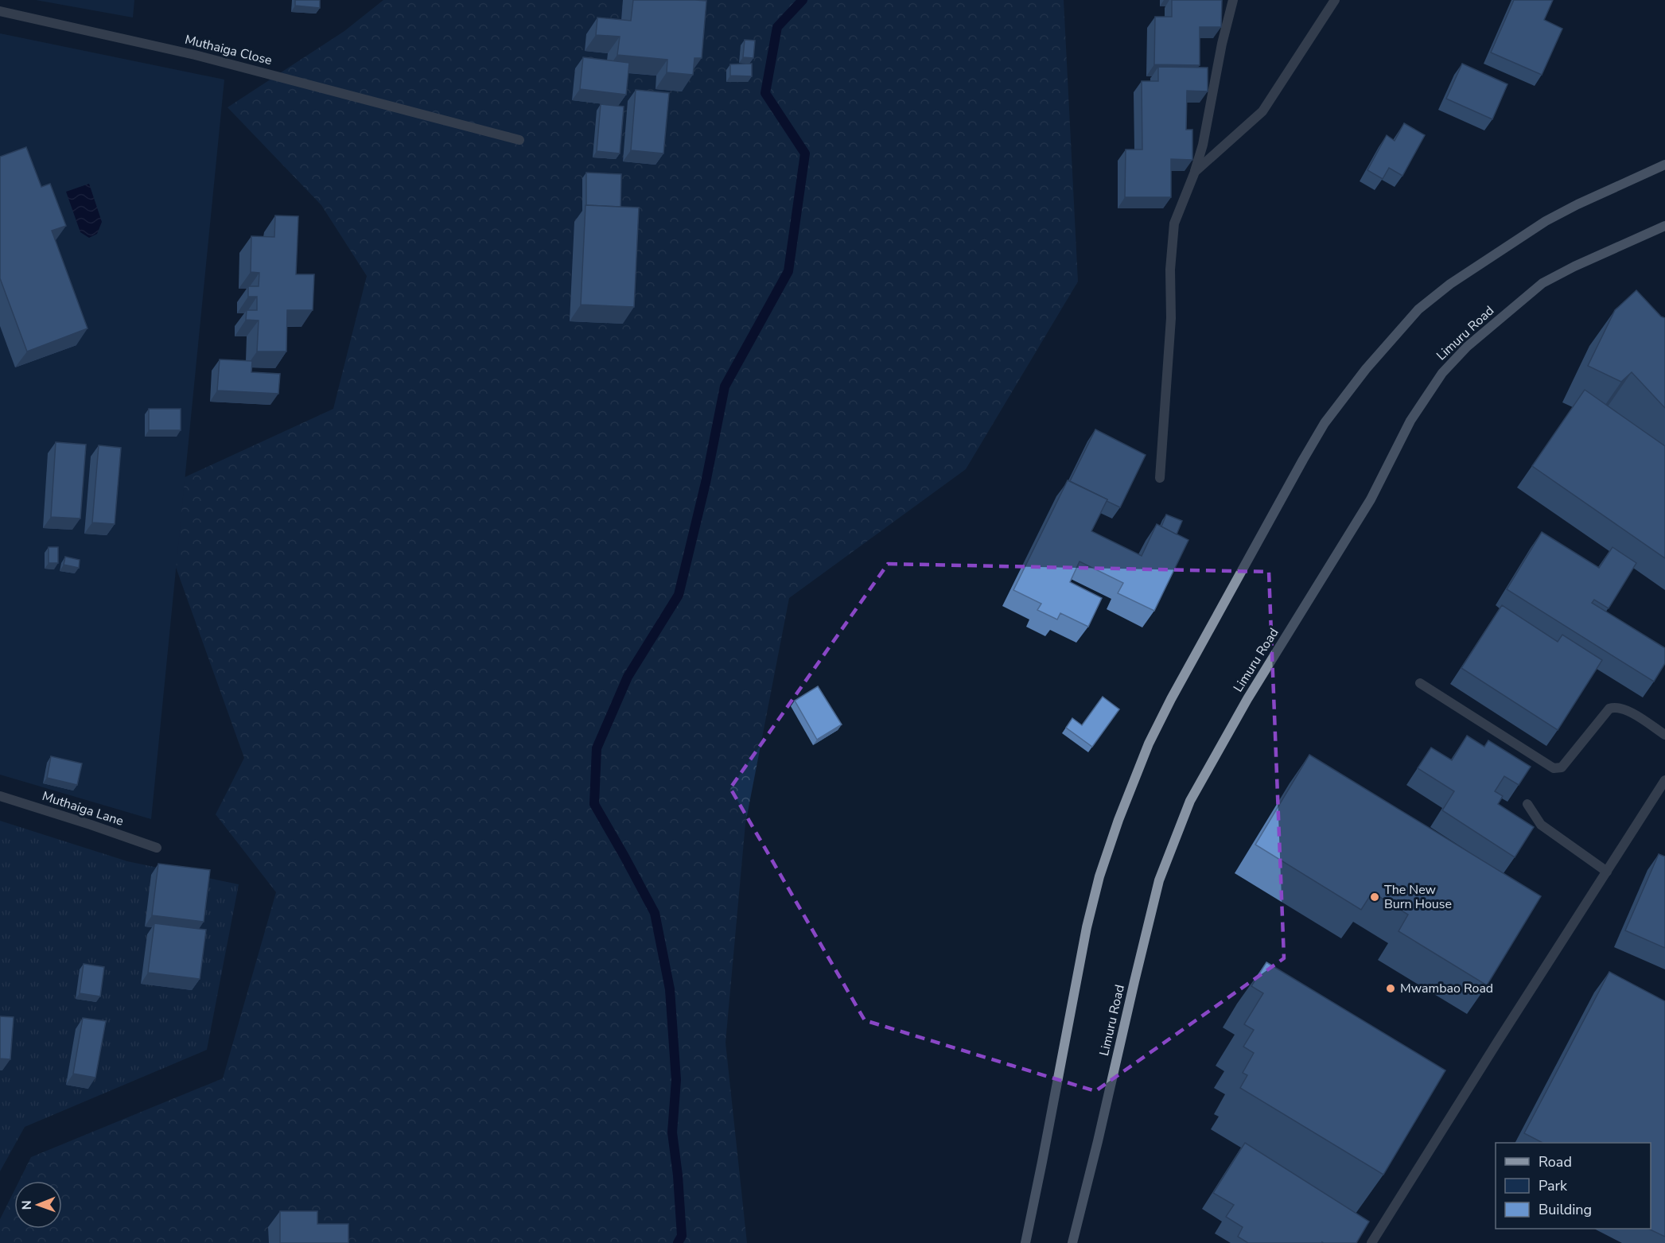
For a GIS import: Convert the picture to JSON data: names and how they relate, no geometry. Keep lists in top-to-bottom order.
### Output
{
  "streets": {
    "main road": ["Limuru Road"],
    "street": ["Muthaiga Close", "Muthaiga Lane"]
  },
  "places": ["The New Burn House", "Mwambao Road"],
  "legend": ["Road", "Park", "Building"],
  "north": "left"
}
